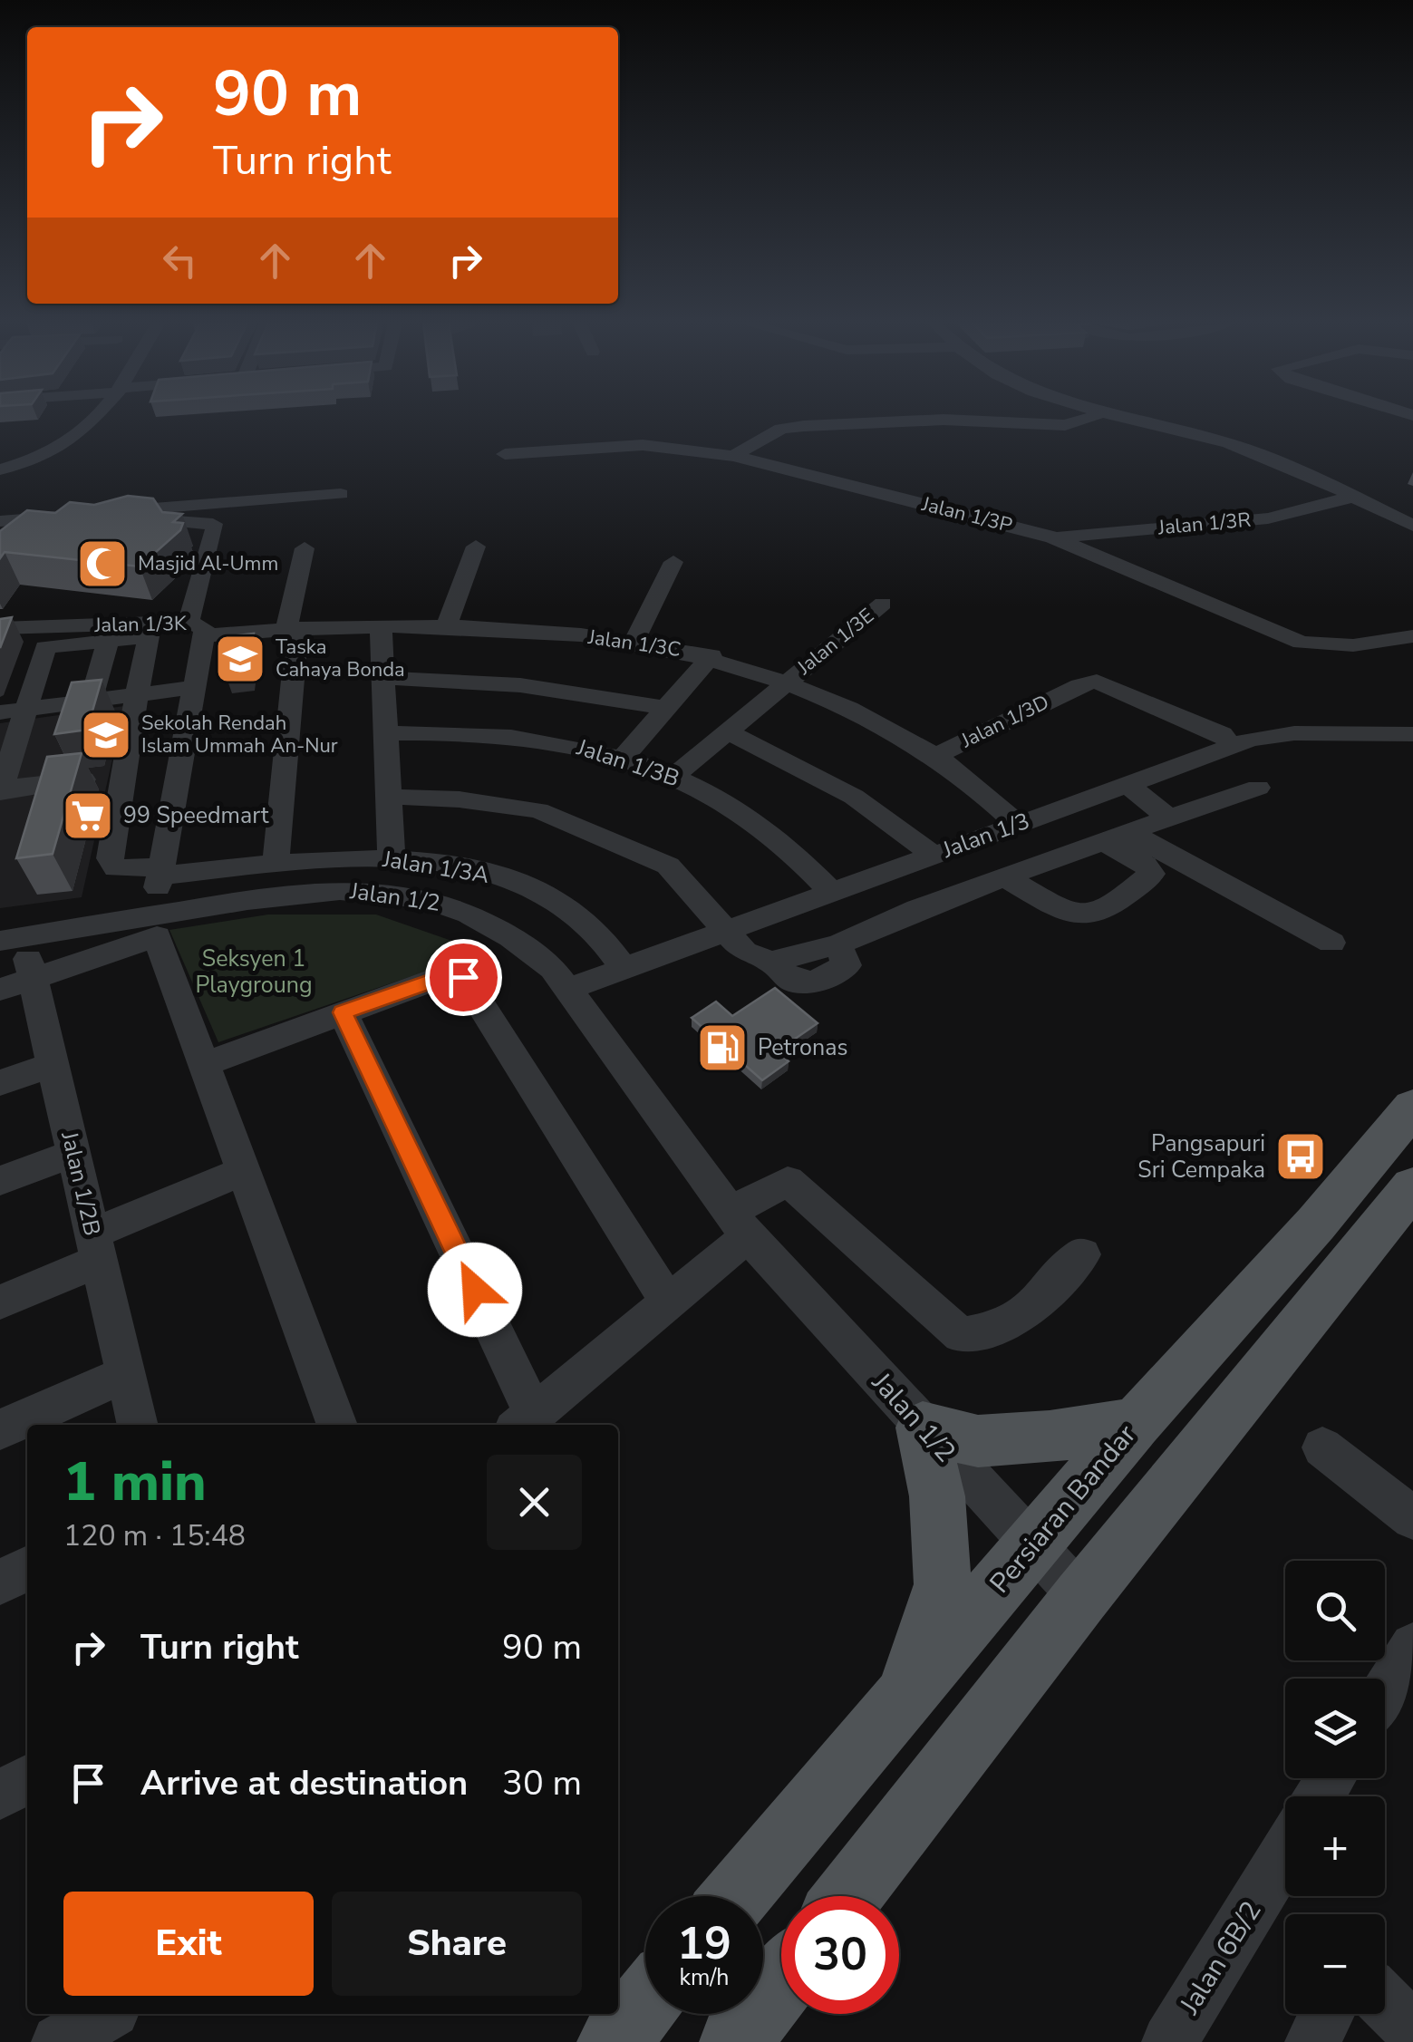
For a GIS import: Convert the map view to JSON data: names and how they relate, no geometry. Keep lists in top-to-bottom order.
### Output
{
  "streets": {
    "main road": ["Persiaran Bandar"],
    "street": [
      "Jalan 1/3P",
      "Jalan 1/3R",
      "Jalan 1/3K",
      "Jalan 1/3E",
      "Jalan 1/3C",
      "Jalan 1/3D",
      "Jalan 1/3B",
      "Jalan 1/3",
      "Jalan 1/3A",
      "Jalan 1/2",
      "Jalan 1/2B",
      "Jalan 6B/2"
    ]
  },
  "crossings": [
    ["Jalan 1/3P", "Jalan 1/3R"],
    ["Jalan 1/3K", "Jalan 1/3C"],
    ["Jalan 1/3K", "Jalan 1/3A"],
    ["Jalan 1/3K", "Jalan 1/2"],
    ["Jalan 1/3E", "Jalan 1/3C"],
    ["Jalan 1/3E", "Jalan 1/3B"],
    ["Jalan 1/3C", "Jalan 1/3D"],
    ["Jalan 1/3C", "Jalan 1/3"],
    ["Jalan 1/3D", "Jalan 1/3"],
    ["Jalan 1/3B", "Jalan 1/3"],
    ["Jalan 1/3", "Jalan 1/3A"],
    ["Jalan 1/3", "Jalan 1/2"],
    ["Jalan 1/2", "Jalan 1/2B"],
    ["Jalan 1/2", "Persiaran Bandar"]
  ],
  "parks": ["Seksyen 1 Playgroung"],
  "places": {
    "mosque": ["Masjid Al-Umm"],
    "school or university": ["Taska Cahaya Bonda", "Sekolah Rendah Islam Ummah An-Nur"],
    "supermarket": ["99 Speedmart"],
    "fuel station": ["Petronas"],
    "bus stop": ["Pangsapuri Sri Cempaka"]
  },
  "page": {
    "turn": ["90 m", "Turn right"],
    "heading": ["1 min", "120 m · 15:48"],
    "map_buttons": ["+", "−"],
    "list": [
      {
        "name": "Turn right",
        "value": "90 m"
      },
      {
        "name": "Arrive at destination",
        "value": "30 m"
      }
    ],
    "buttons": ["Exit", "Share"],
    "speed": "19 km/h",
    "limit": "30"
  }
}
